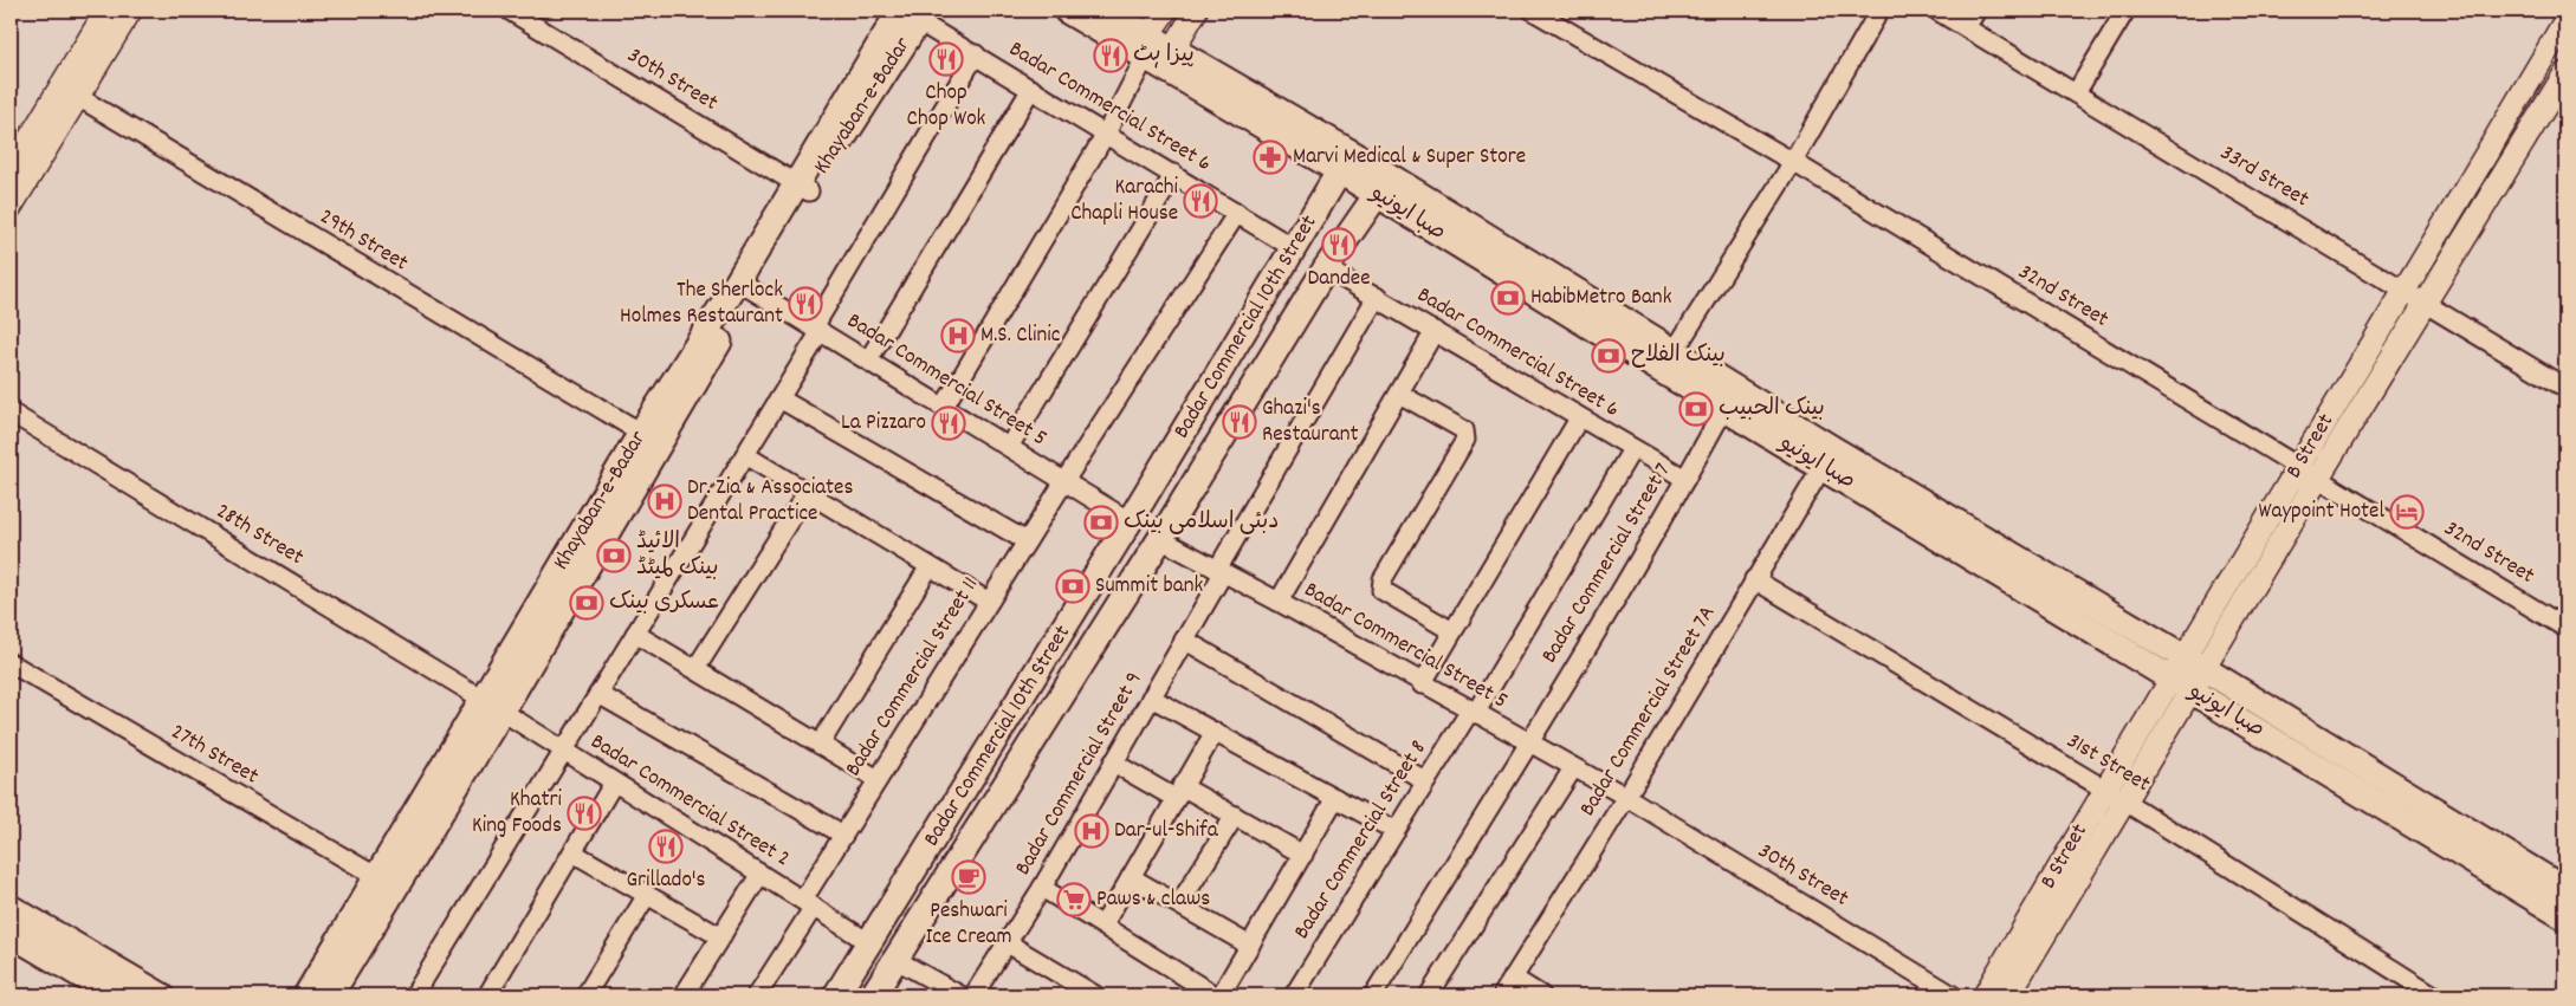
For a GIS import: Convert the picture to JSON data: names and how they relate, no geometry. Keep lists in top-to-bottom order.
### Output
{
  "streets": {
    "main road": ["Khayaban-e-Badar", "صبا ایونیو", "Badar Commercial 10th Street"],
    "street": [
      "30th Street",
      "Badar Commercial Street 6",
      "33rd Street",
      "29th Street",
      "32nd Street",
      "Badar Commercial Street 5",
      "B Street",
      "28th Street",
      "Badar Commercial Street 7",
      "Badar Commercial Street 11",
      "Badar Commercial Street 7A",
      "27th Street",
      "31st Street",
      "Badar Commercial Street 9",
      "Badar Commercial Street 2",
      "Badar Commercial Street 8"
    ]
  },
  "crossings": [
    ["30th Street", "Khayaban-e-Badar"],
    ["30th Street", "Badar Commercial Street 5"],
    ["30th Street", "Badar Commercial Street 7A"],
    ["Khayaban-e-Badar", "Badar Commercial Street 6"],
    ["Khayaban-e-Badar", "29th Street"],
    ["Khayaban-e-Badar", "Badar Commercial Street 5"],
    ["Khayaban-e-Badar", "28th Street"],
    ["Khayaban-e-Badar", "27th Street"],
    ["Khayaban-e-Badar", "Badar Commercial Street 2"],
    ["Badar Commercial Street 6", "Badar Commercial 10th Street"],
    ["Badar Commercial Street 6", "Badar Commercial Street 7"],
    ["Badar Commercial Street 6", "Badar Commercial Street 11"],
    ["Badar Commercial Street 6", "Badar Commercial Street 9"],
    ["Badar Commercial Street 6", "Badar Commercial Street 8"],
    ["33rd Street", "B Street"],
    ["صبا ایونیو", "Badar Commercial 10th Street"],
    ["صبا ایونیو", "B Street"],
    ["صبا ایونیو", "Badar Commercial Street 7"],
    ["صبا ایونیو", "Badar Commercial Street 7A"],
    ["32nd Street", "B Street"],
    ["Badar Commercial 10th Street", "Badar Commercial Street 5"],
    ["Badar Commercial 10th Street", "Badar Commercial Street 2"],
    ["Badar Commercial Street 5", "Badar Commercial Street 7"],
    ["Badar Commercial Street 5", "Badar Commercial Street 11"],
    ["Badar Commercial Street 5", "Badar Commercial Street 7A"],
    ["Badar Commercial Street 5", "Badar Commercial Street 9"],
    ["Badar Commercial Street 5", "Badar Commercial Street 8"],
    ["B Street", "31st Street"],
    ["28th Street", "Badar Commercial Street 2"],
    ["Badar Commercial Street 11", "Badar Commercial Street 2"],
    ["Badar Commercial Street 7A", "31st Street"]
  ],
  "places": {
    "restaurant": [
      "پیزا ہٹ",
      "Chop Chop Wok",
      "Karachi Chapli House",
      "Dandee",
      "The Sherlock Holmes Restaurant",
      "Ghazi's Restaurant",
      "La Pizzaro",
      "Khatri King Foods",
      "Grillado's"
    ],
    "pharmacy": ["Marvi Medical & Super Store"],
    "bank": [
      "HabibMetro Bank",
      "بینک الفلاح",
      "بينک الحبيب",
      "دبئی اسلامی بینک",
      "الائیڈ بینک لمیٹڈ",
      "Summit bank",
      "عسکری بینک"
    ],
    "hospital": ["M.S. Clinic", "Dr. Zia & Associates Dental Practice", "Dar-ul-Shifa"],
    "hotel": ["Waypoint Hotel"],
    "cafe": ["Peshwari Ice Cream"],
    "supermarket": ["Paws & claws"]
  }
}
